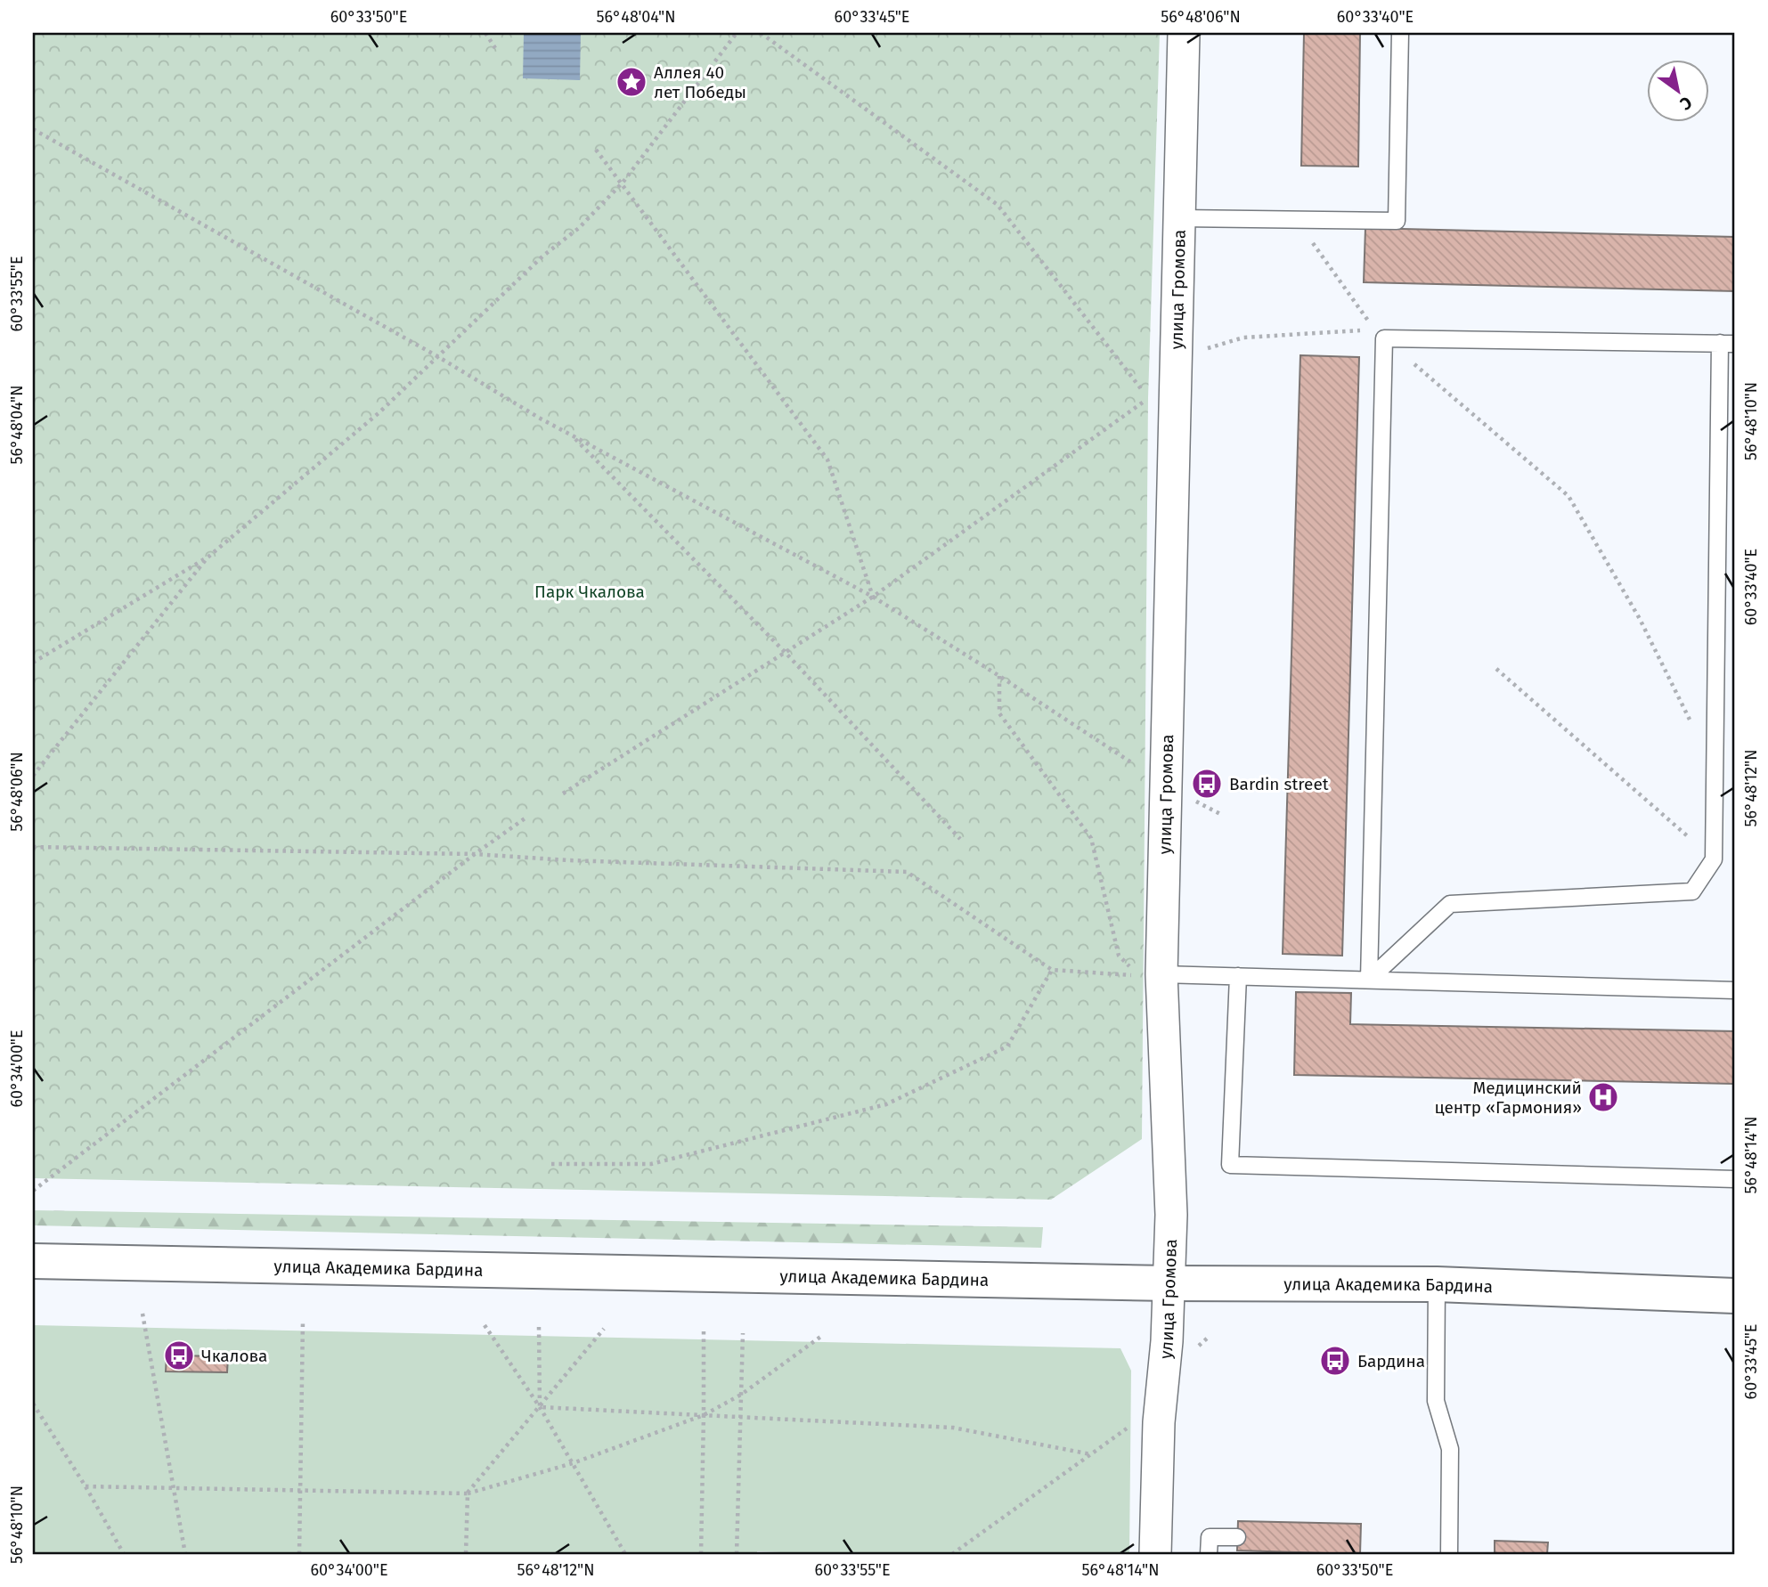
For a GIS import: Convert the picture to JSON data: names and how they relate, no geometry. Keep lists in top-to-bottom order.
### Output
{
  "streets": {
    "street": ["улица Громова", "улица Академика Бардина"]
  },
  "crossings": [
    ["улица Громова", "улица Академика Бардина"]
  ],
  "parks": ["Парк Чкалова"],
  "places": {
    "place": ["Аллея 40 лет Победы"],
    "bus stop": ["Bardin street", "Чкалова", "Бардина"],
    "hospital": ["Медицинский центр «Гармония»"]
  },
  "north": "bottom right",
  "coordinates": [
    "60°33'50\"E",
    "56°48'04\"N",
    "60°33'45\"E",
    "56°48'06\"N",
    "60°33'40\"E",
    "60°33'55\"E",
    "56°48'10\"N",
    "56°48'12\"N",
    "60°34'00\"E",
    "56°48'14\"N"
  ]
}
